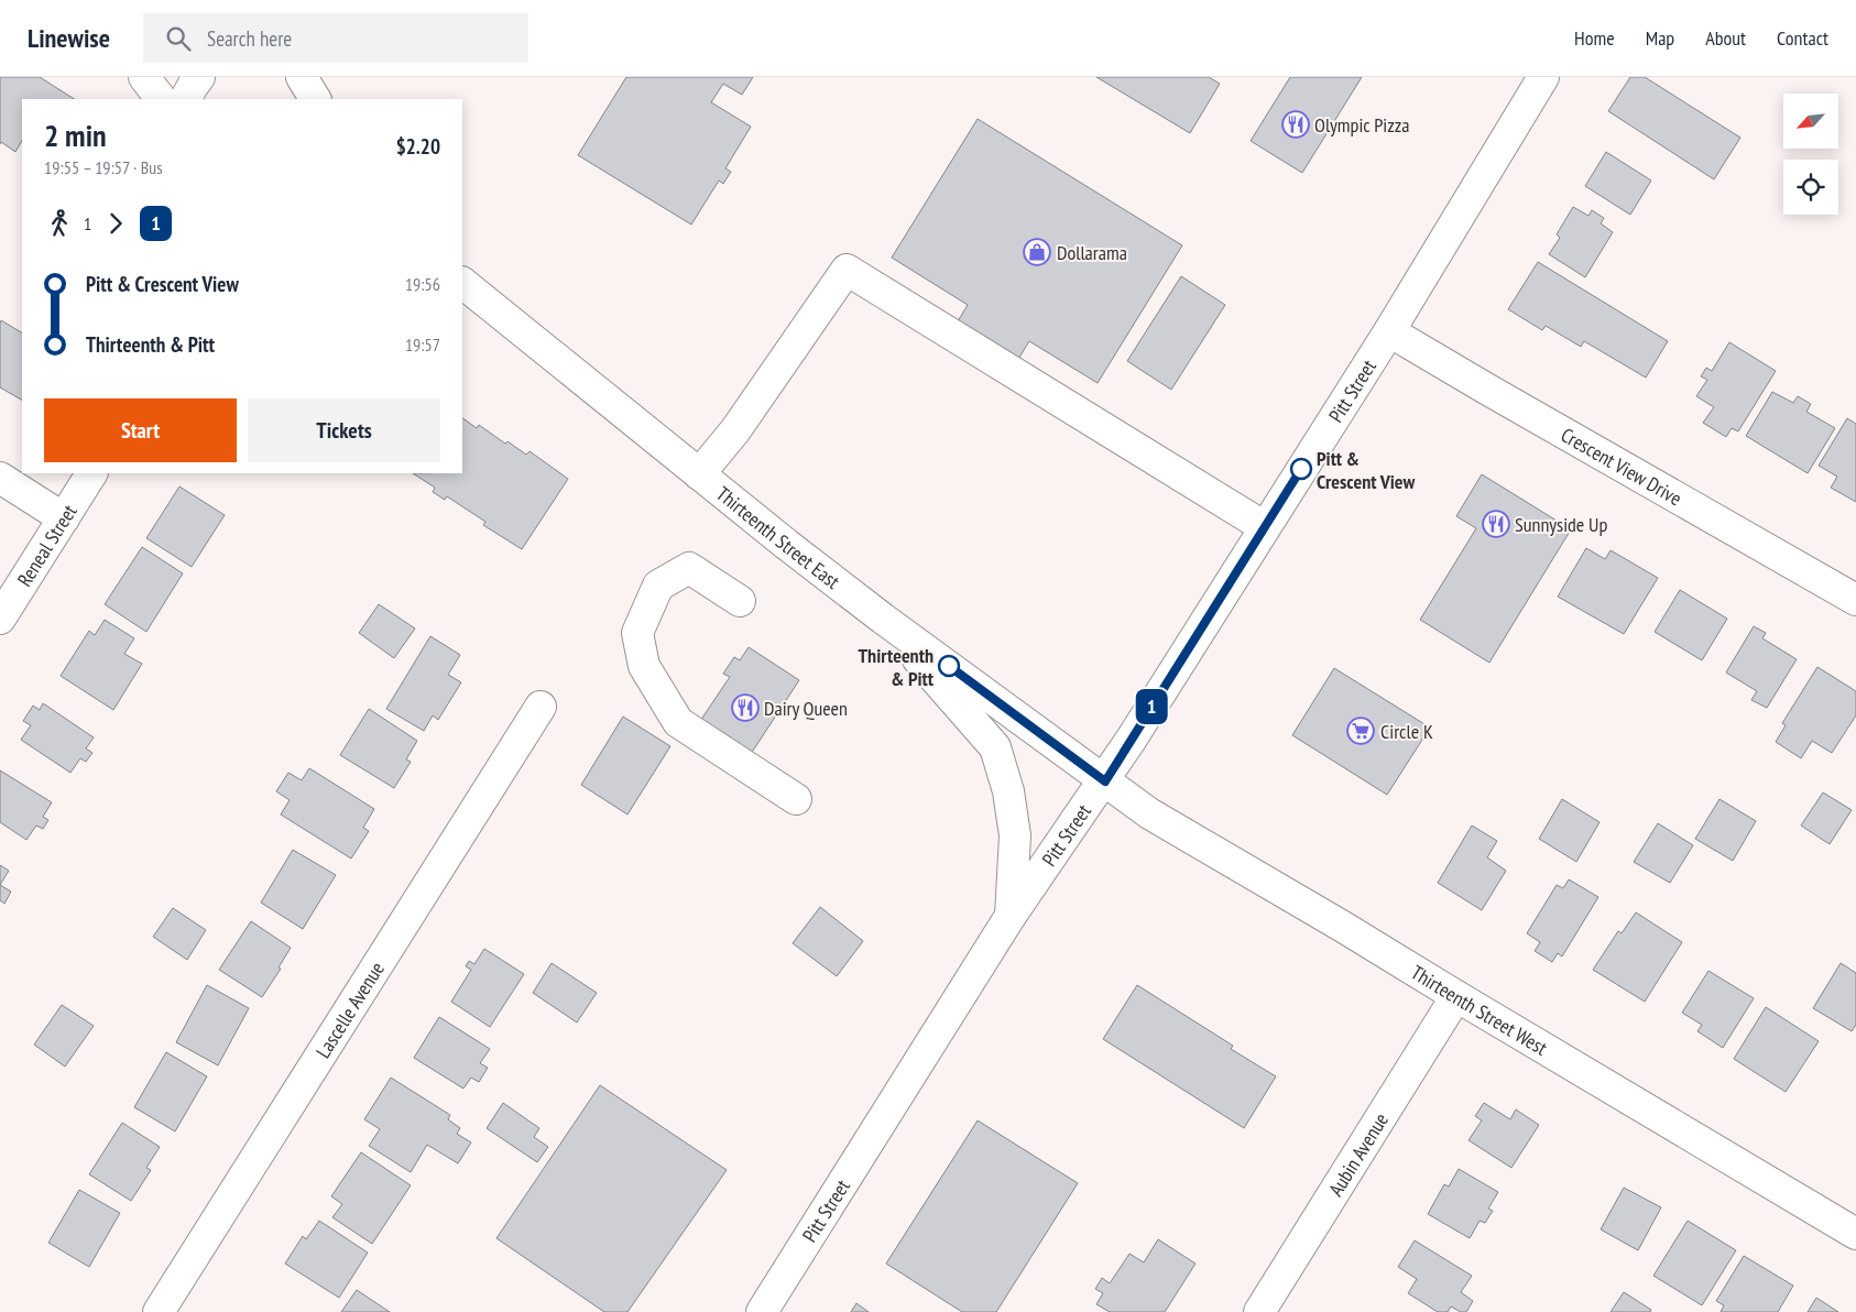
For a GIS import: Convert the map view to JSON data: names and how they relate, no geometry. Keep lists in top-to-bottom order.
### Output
{
  "streets": {
    "street": [
      "Pitt Street",
      "Crescent View Drive",
      "Thirteenth Street East",
      "Reneal Street",
      "Lascelle Avenue",
      "Thirteenth Street West",
      "Aubin Avenue"
    ]
  },
  "crossings": [
    ["Pitt Street", "Crescent View Drive"],
    ["Pitt Street", "Thirteenth Street East"],
    ["Pitt Street", "Thirteenth Street West"],
    ["Thirteenth Street East", "Thirteenth Street West"],
    ["Thirteenth Street West", "Aubin Avenue"]
  ],
  "places": {
    "restaurant": ["Olympic Pizza", "Sunnyside Up", "Dairy Queen"],
    "shop": ["Dollarama"],
    "other": ["Pitt & Crescent View", "Thirteenth & Pitt"],
    "supermarket": ["Circle K"]
  },
  "lines": ["bus line 1"],
  "north": "bottom left",
  "page": {
    "header": "Linewise",
    "search": "Search here",
    "nav": [
      "Home",
      "Map",
      "About",
      "Contact"
    ],
    "on_map": "1",
    "heading": ["2 min", "19:55 – 19:57 · Bus", "$2.20"],
    "legs": ["1", "1"],
    "list": [
      {
        "name": "Pitt & Crescent View",
        "value": "19:56"
      },
      {
        "name": "Thirteenth & Pitt",
        "value": "19:57"
      }
    ],
    "buttons": ["Start", "Tickets"]
  }
}
